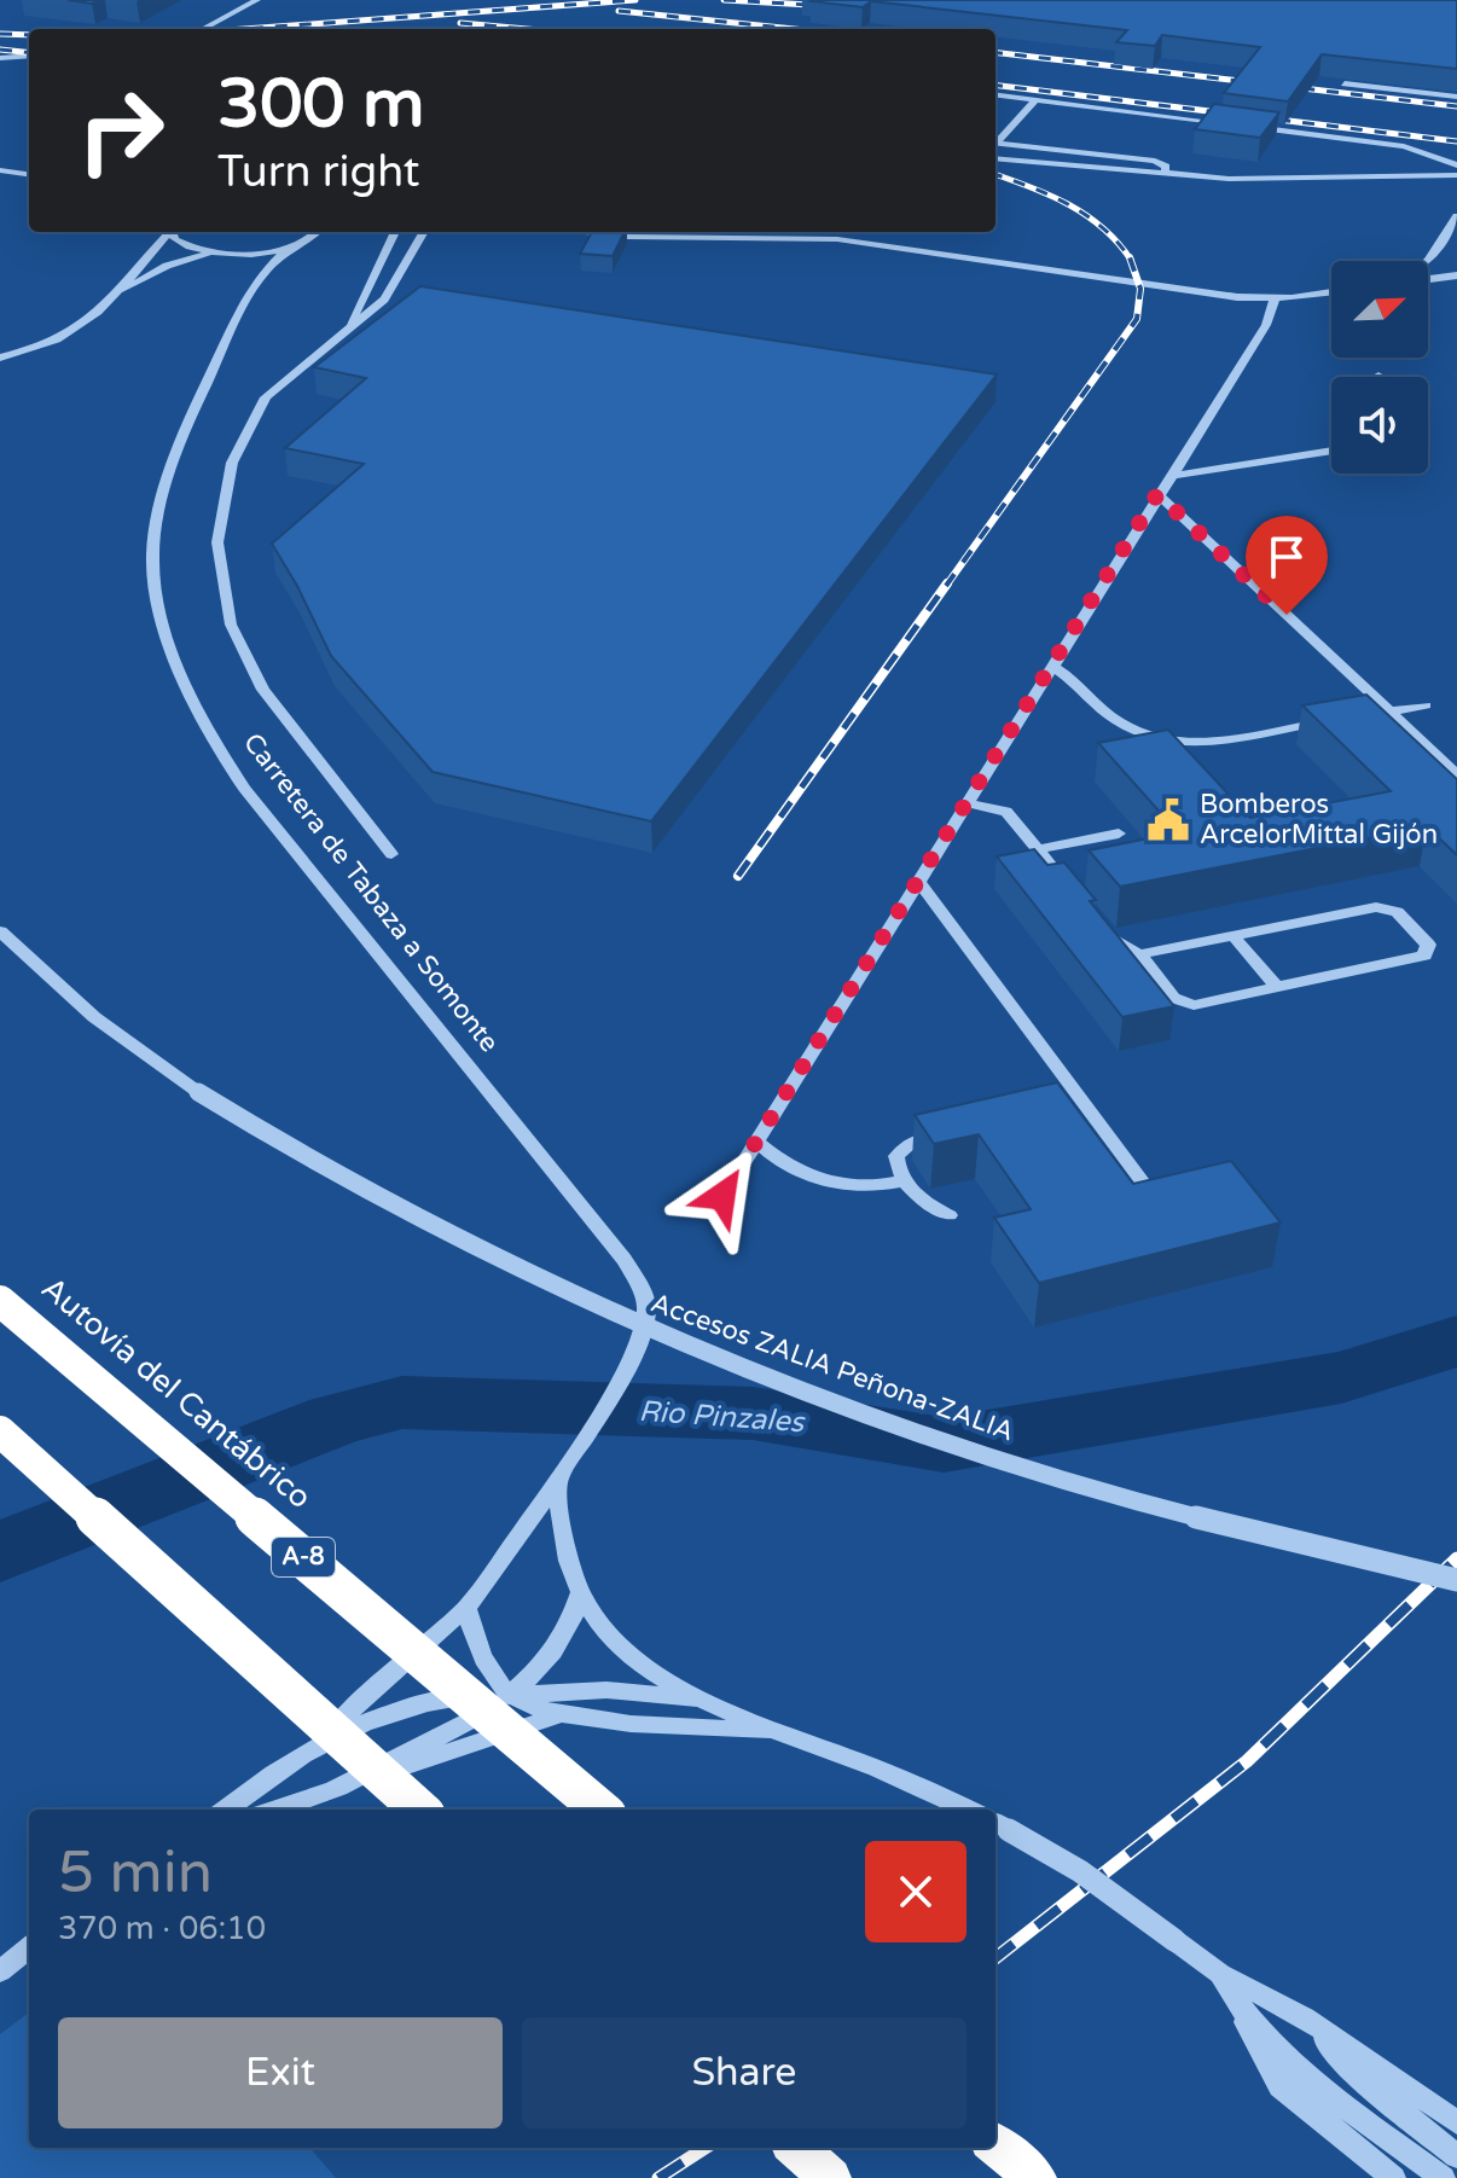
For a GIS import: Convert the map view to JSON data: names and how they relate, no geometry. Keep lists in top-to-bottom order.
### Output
{
  "streets": {
    "highway": ["Autovía del Cantábrico", "A-8"],
    "street": ["Carretera de Tabaza a Somonte", "Accesos ZALIA Peñona-ZALIA"]
  },
  "water": ["Rio Pinzales"],
  "places": {
    "public building": ["Bomberos ArcelorMittal Gijón"]
  },
  "north": "top right",
  "page": {
    "turn": ["300 m", "Turn right"],
    "heading": ["5 min", "370 m · 06:10"],
    "buttons": ["Exit", "Share"]
  }
}
